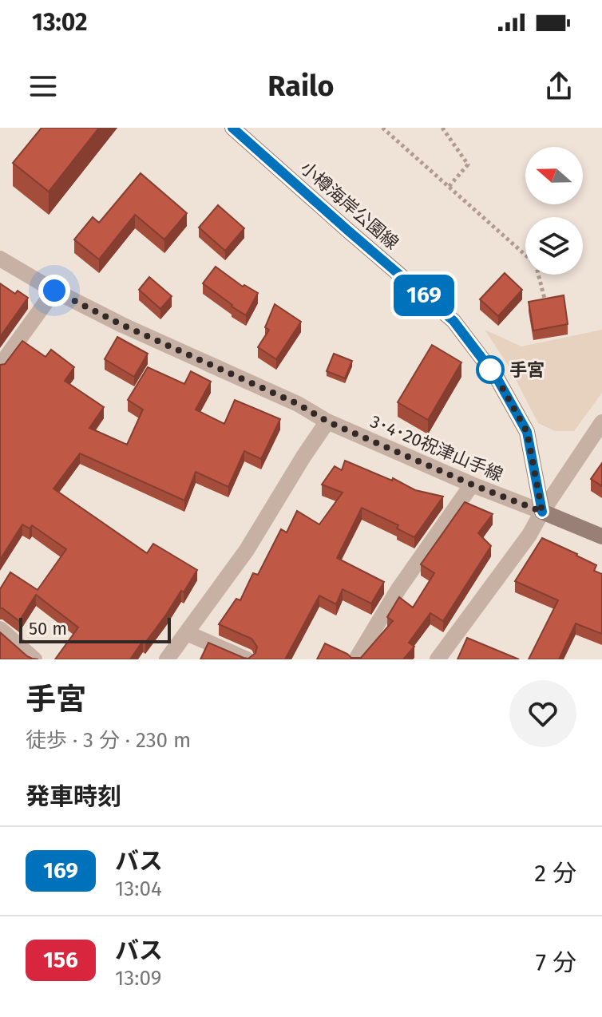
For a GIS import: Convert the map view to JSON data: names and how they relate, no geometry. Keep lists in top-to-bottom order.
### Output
{
  "streets": {
    "main road": ["小樽海岸公園線", "3･4･20祝津山手線"]
  },
  "crossings": [
    ["小樽海岸公園線", "3･4･20祝津山手線"]
  ],
  "places": ["手宮"],
  "lines": ["bus line 169"],
  "scale_bar": "50 m",
  "north": "left",
  "page": {
    "status": "13:02",
    "header": "Railo",
    "on_map": "169",
    "scale": "50 m",
    "heading": [
      ["手宮", "徒歩 · 3 分 · 230 m"],
      "発車時刻"
    ],
    "list": [
      {
        "mark": "169",
        "name": "バス",
        "note": "13:04",
        "value": "2 分"
      },
      {
        "mark": "156",
        "name": "バス",
        "note": "13:09",
        "value": "7 分"
      }
    ]
  }
}
